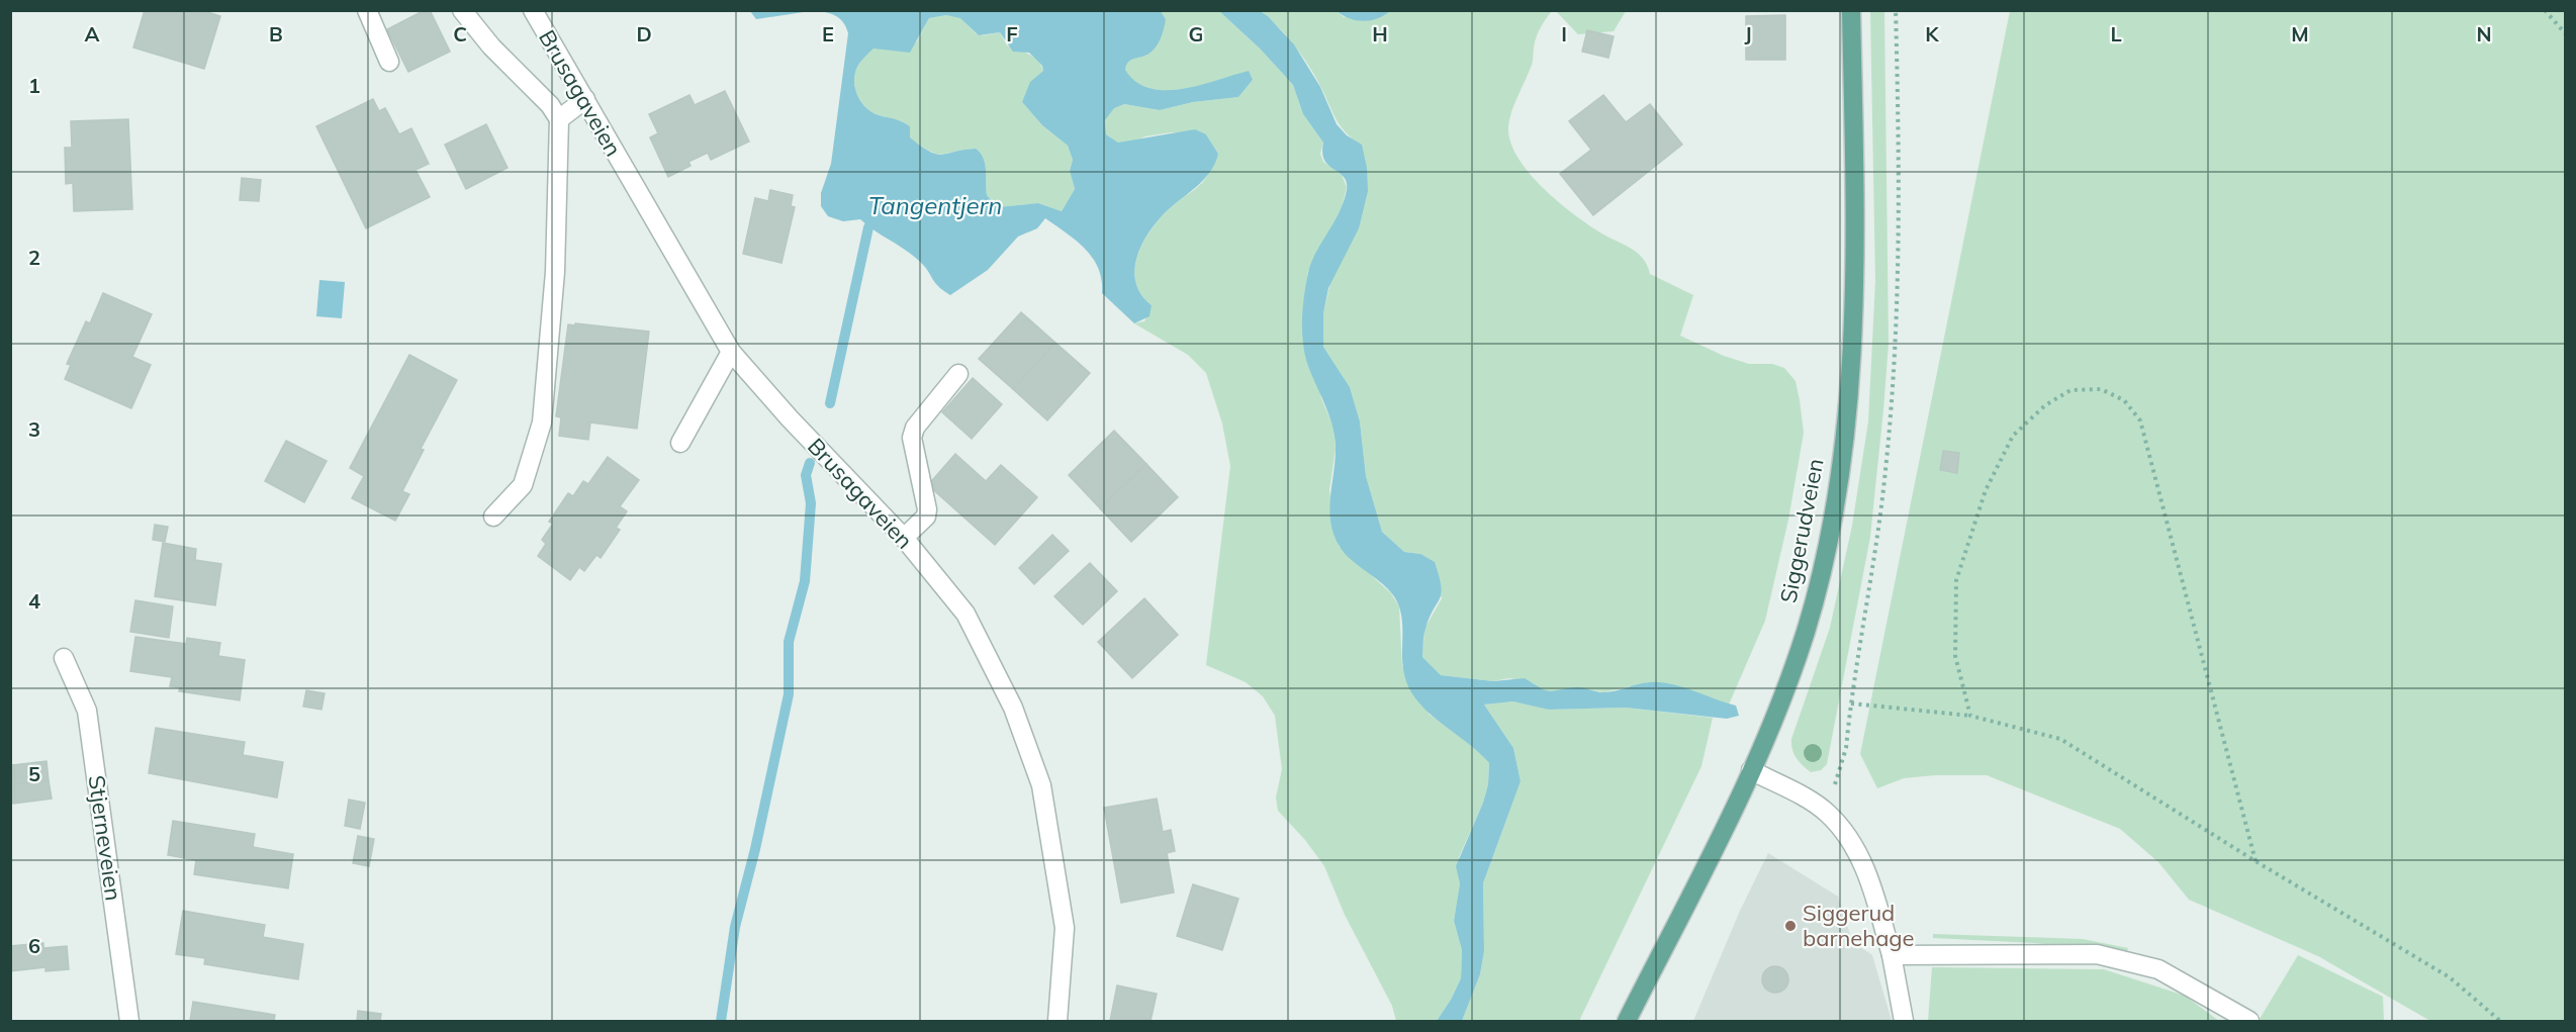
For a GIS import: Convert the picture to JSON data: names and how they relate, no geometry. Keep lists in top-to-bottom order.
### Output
{
  "streets": {
    "main road": ["Siggerudveien"],
    "street": ["Brusagaveien", "Stjerneveien"]
  },
  "water": ["Tangentjern"],
  "places": ["Siggerud barnehage"],
  "grid": {
    "columns": [
      "A",
      "B",
      "C",
      "D",
      "E",
      "F",
      "G",
      "H",
      "I",
      "J",
      "K",
      "L",
      "M",
      "N"
    ],
    "rows": [
      "1",
      "2",
      "3",
      "4",
      "5",
      "6"
    ]
  }
}
